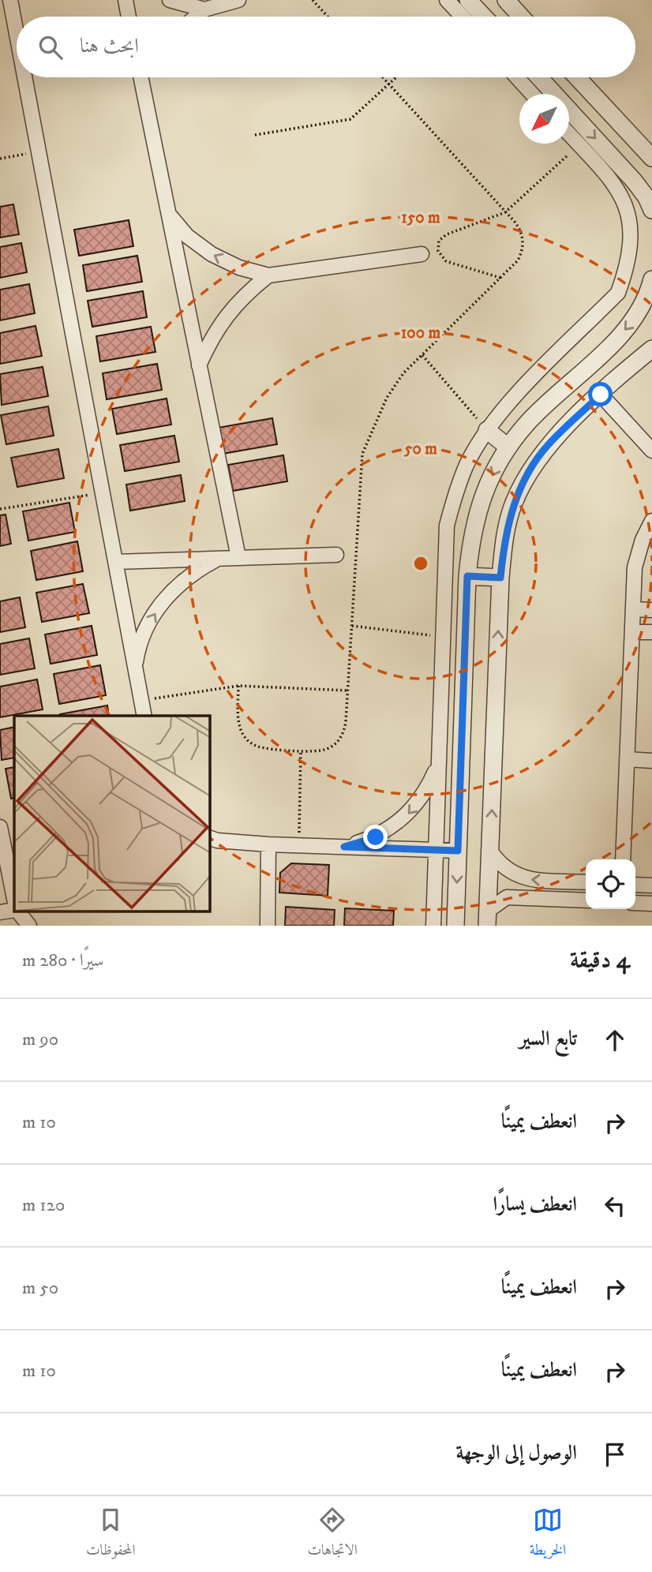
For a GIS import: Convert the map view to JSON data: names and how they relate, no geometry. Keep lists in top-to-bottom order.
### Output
{
  "north": "bottom left",
  "page": {
    "search": "ابحث هنا",
    "heading": ["4 دقيقة", "سيرًا · 280 m"],
    "list": [
      ["تابع السير", "90 m"],
      ["انعطف يمينًا", "10 m"],
      ["انعطف يسارًا", "120 m"],
      ["انعطف يمينًا", "50 m"],
      ["انعطف يمينًا", "10 m"],
      "الوصول إلى الوجهة"
    ],
    "nav": ["الخريطة", "الاتجاهات", "المحفوظات"]
  },
  "rings": ["150 m", "100 m", "50 m"]
}
